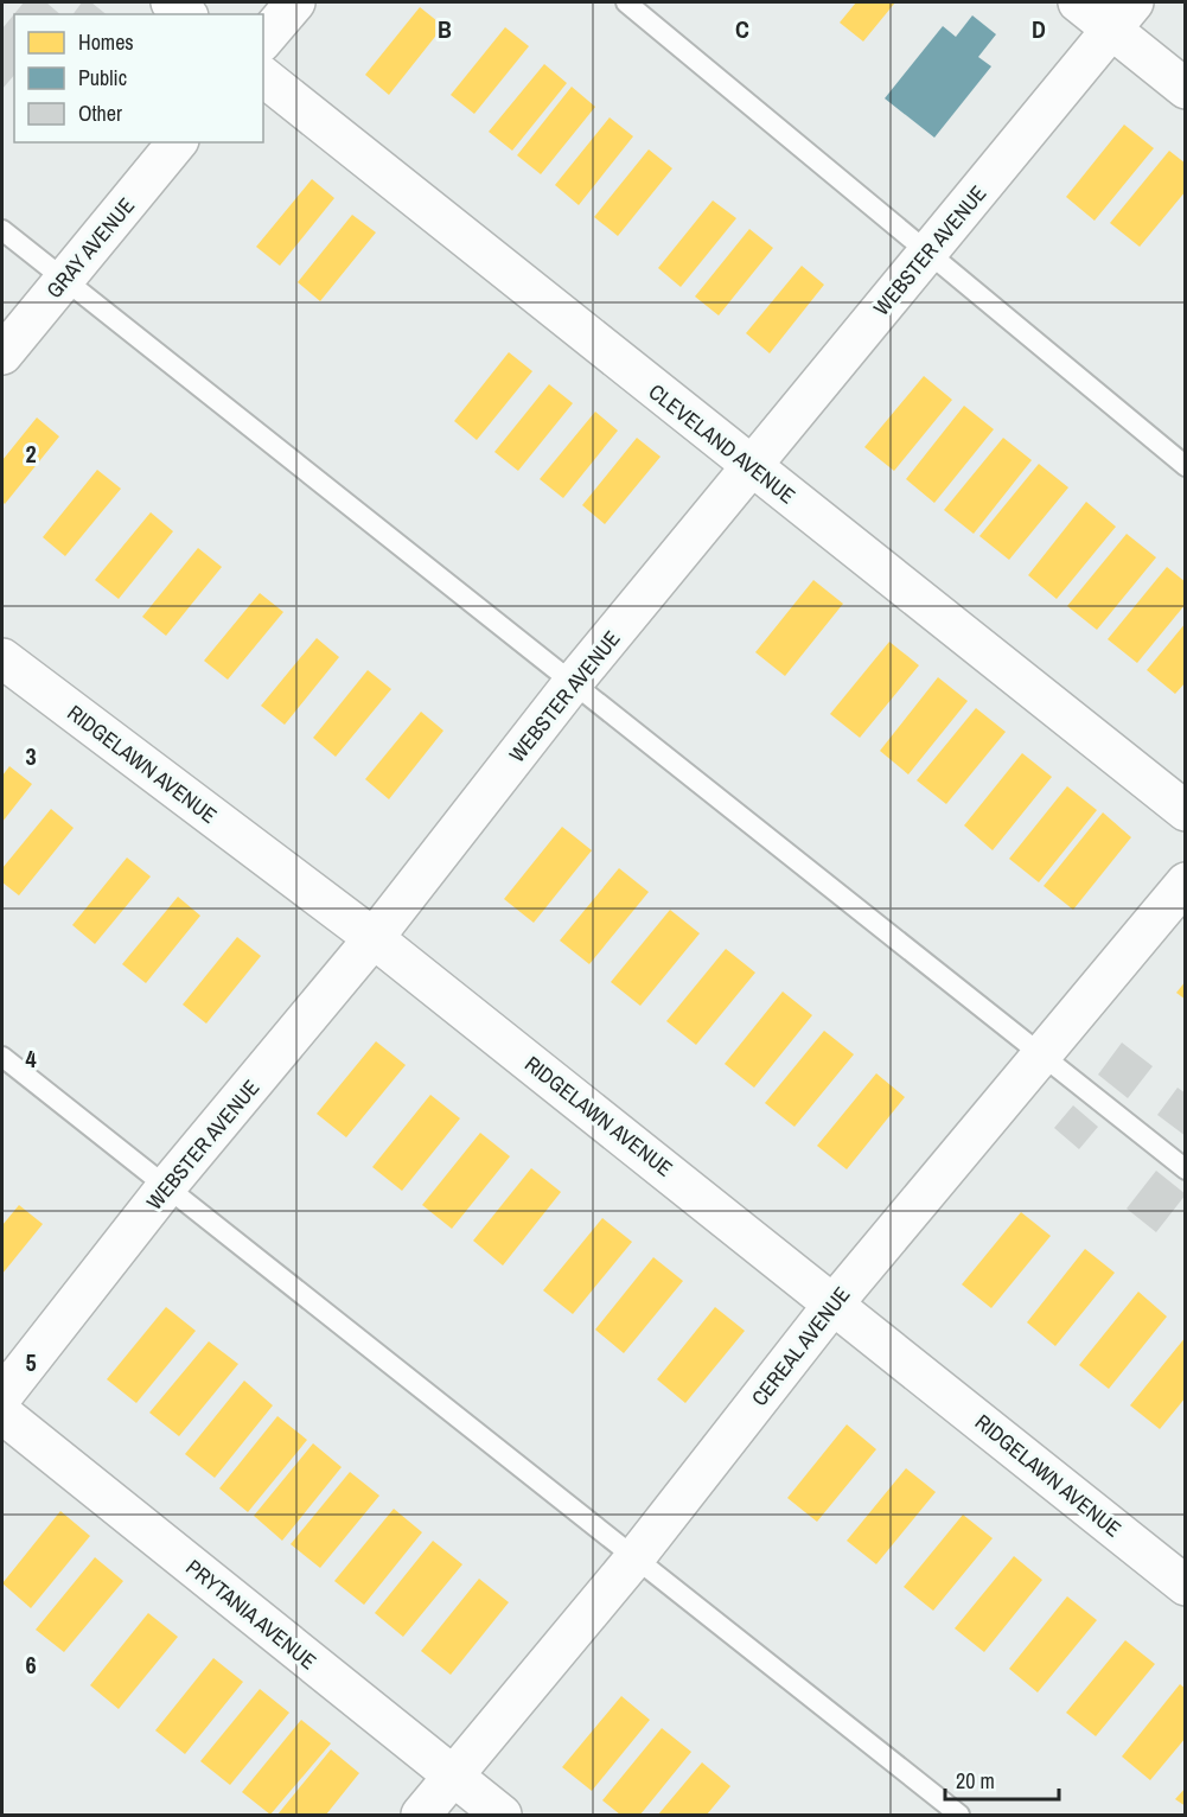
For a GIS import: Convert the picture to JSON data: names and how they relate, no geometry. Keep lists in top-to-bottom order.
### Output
{
  "streets": {
    "street": [
      "GRAY AVENUE",
      "WEBSTER AVENUE",
      "CLEVELAND AVENUE",
      "RIDGELAWN AVENUE",
      "CEREAL AVENUE",
      "PRYTANIA AVENUE"
    ]
  },
  "crossings": [
    ["WEBSTER AVENUE", "CLEVELAND AVENUE"],
    ["WEBSTER AVENUE", "RIDGELAWN AVENUE"],
    ["RIDGELAWN AVENUE", "CEREAL AVENUE"],
    ["CEREAL AVENUE", "PRYTANIA AVENUE"]
  ],
  "legend": ["Homes", "Public", "Other"],
  "scale_bar": "20 m",
  "grid": {
    "columns": ["B", "C", "D"],
    "rows": [
      "2",
      "3",
      "4",
      "5",
      "6"
    ]
  }
}
